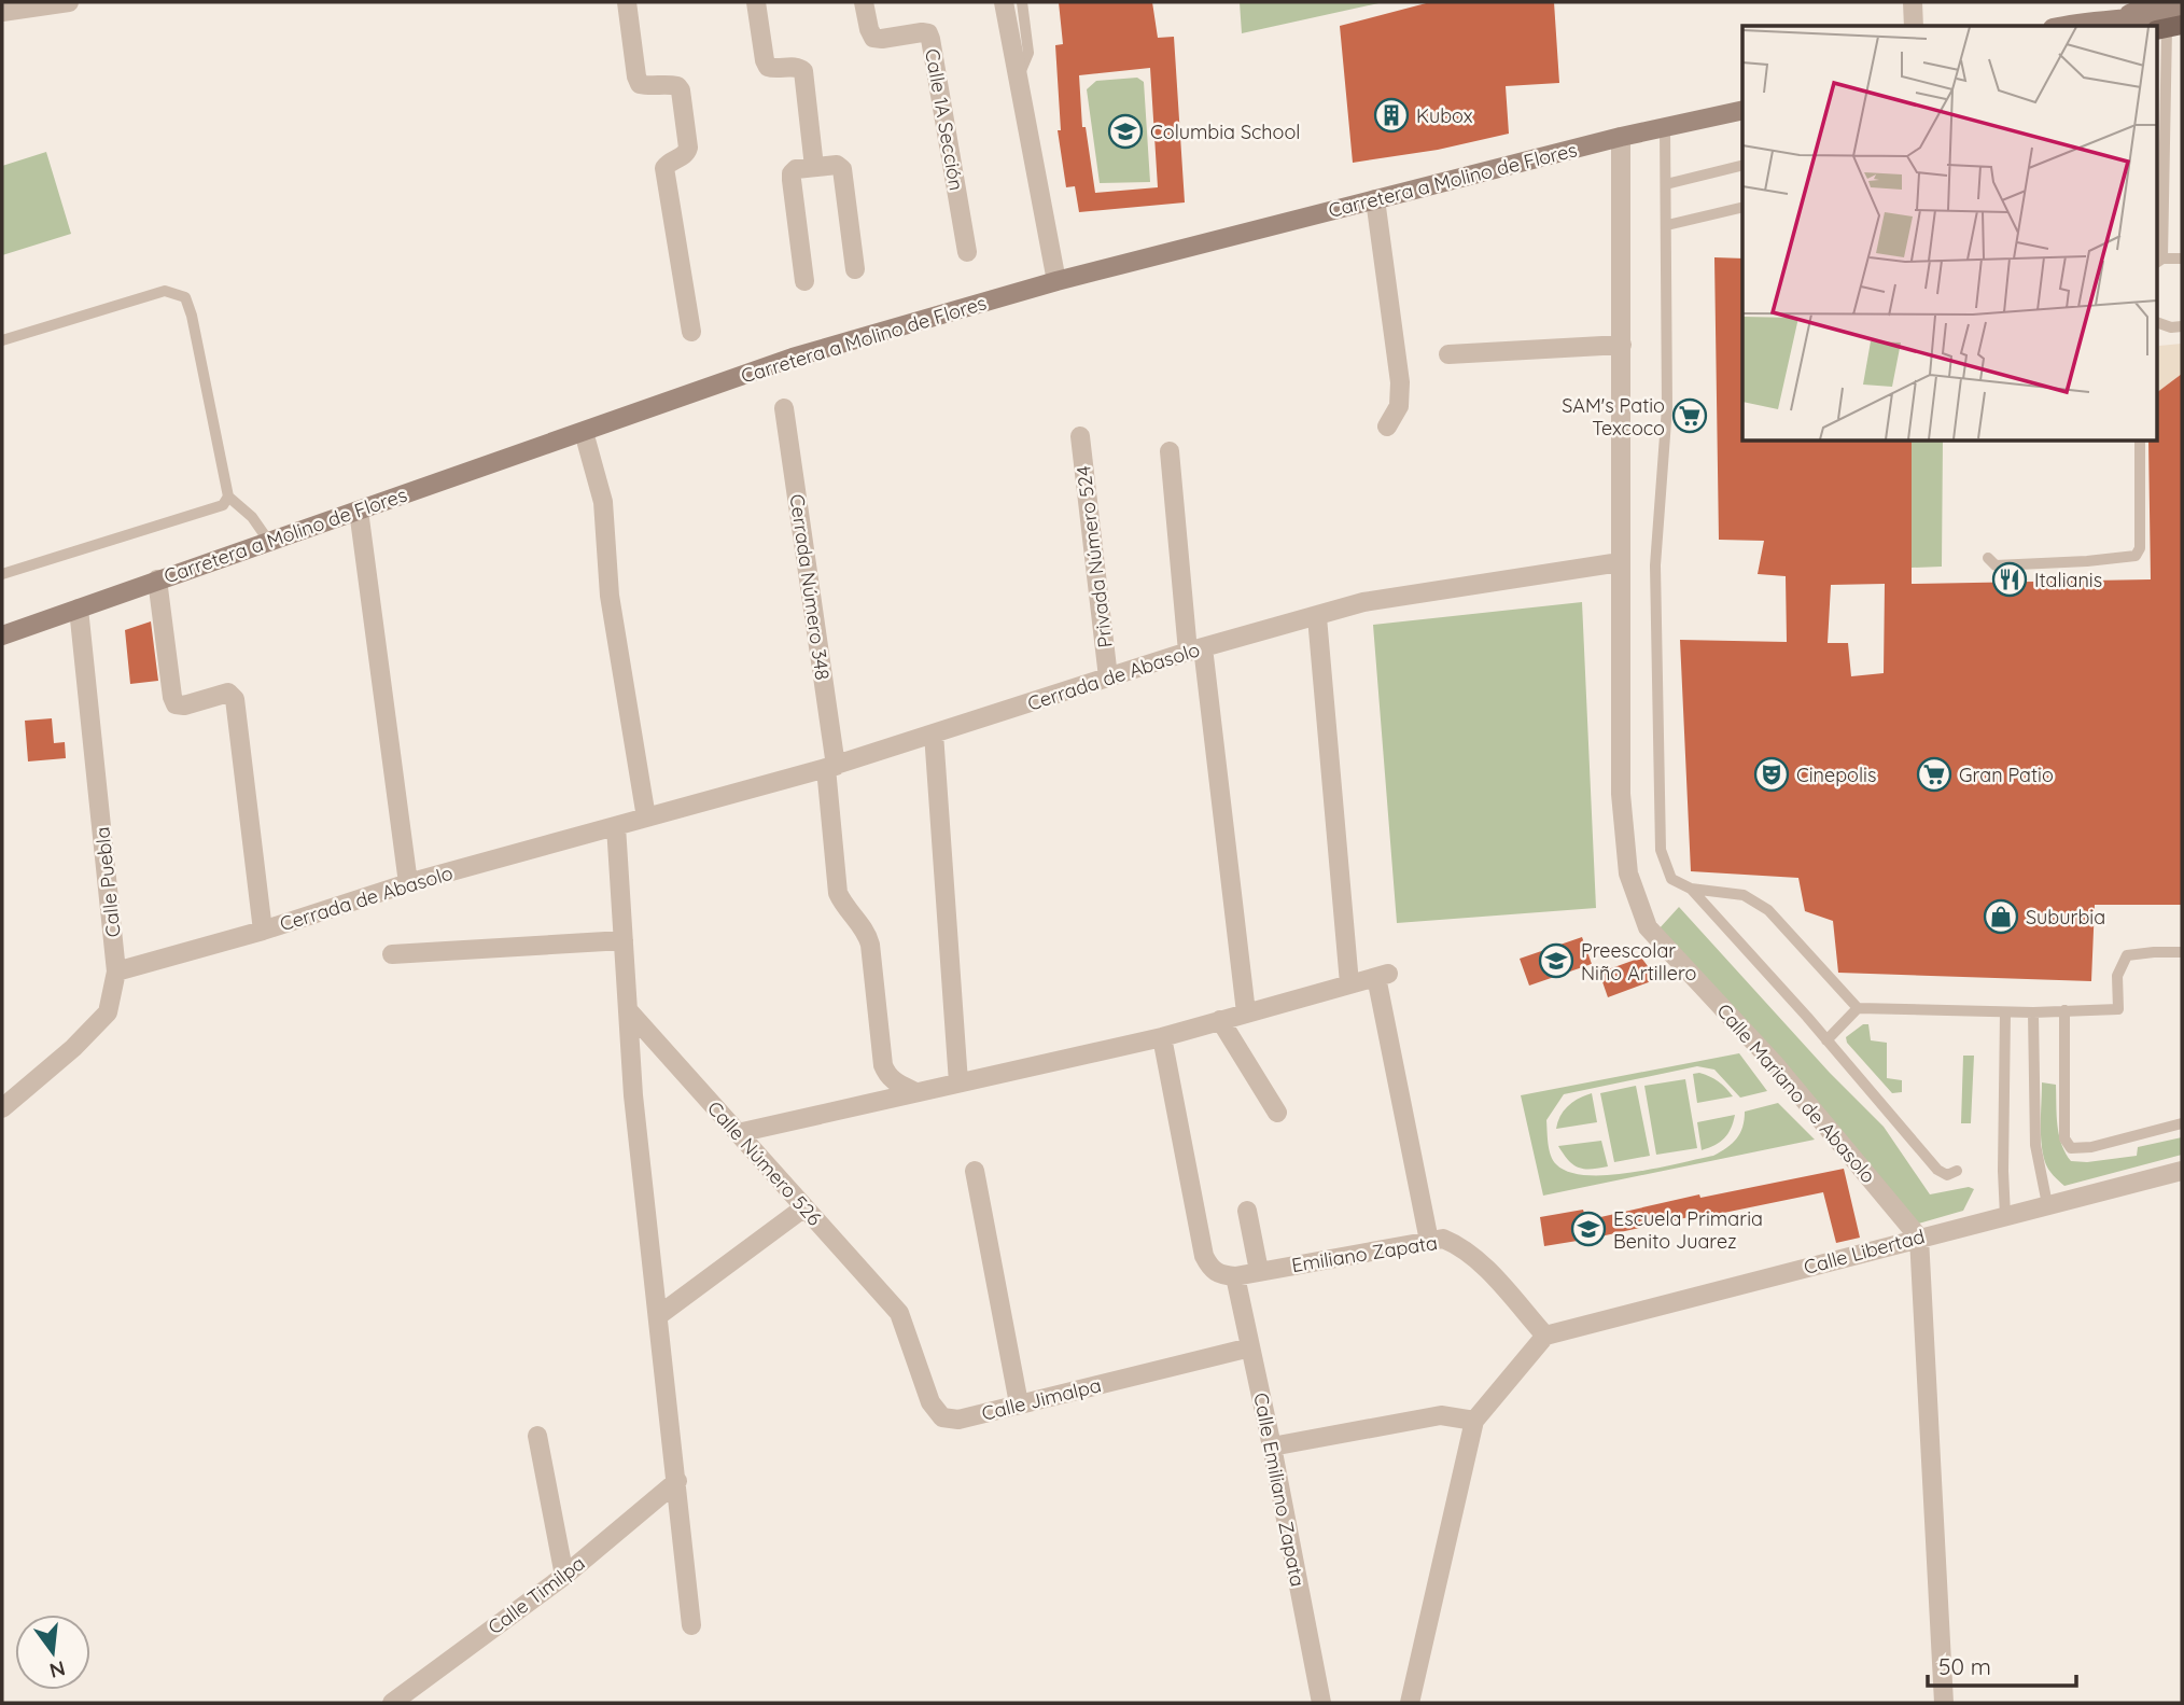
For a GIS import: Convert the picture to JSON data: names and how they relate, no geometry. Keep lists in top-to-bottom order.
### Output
{
  "streets": {
    "main road": ["Carretera a Molino de Flores"],
    "street": [
      "Calle 1A Sección",
      "Privada Número 524",
      "Cerrada Número 348",
      "Cerrada de Abasolo",
      "Calle Puebla",
      "Calle Mariano de Abasolo",
      "Calle Número 526",
      "Calle Libertad",
      "Emiliano Zapata",
      "Calle Jimalpa",
      "Calle Emiliano Zapata",
      "Calle Timilpa"
    ]
  },
  "crossings": [
    ["Carretera a Molino de Flores", "Calle Puebla"],
    ["Carretera a Molino de Flores", "Calle Mariano de Abasolo"],
    ["Privada Número 524", "Cerrada de Abasolo"],
    ["Cerrada Número 348", "Cerrada de Abasolo"],
    ["Cerrada de Abasolo", "Calle Puebla"],
    ["Cerrada de Abasolo", "Calle Mariano de Abasolo"],
    ["Calle Mariano de Abasolo", "Calle Libertad"],
    ["Calle Número 526", "Calle Jimalpa"],
    ["Calle Libertad", "Emiliano Zapata"],
    ["Emiliano Zapata", "Calle Emiliano Zapata"],
    ["Calle Jimalpa", "Calle Emiliano Zapata"]
  ],
  "places": {
    "building": ["Kubox"],
    "school or university": ["Columbia School", "Preescolar Niño Artillero", "Escuela Primaria Benito Juarez"],
    "supermarket": ["SAM's Patio Texcoco", "Gran Patio"],
    "restaurant": ["Italianis"],
    "theatre": ["Cinepolis"],
    "shop": ["Suburbia"]
  },
  "scale_bar": "50 m",
  "north": "bottom"
}
